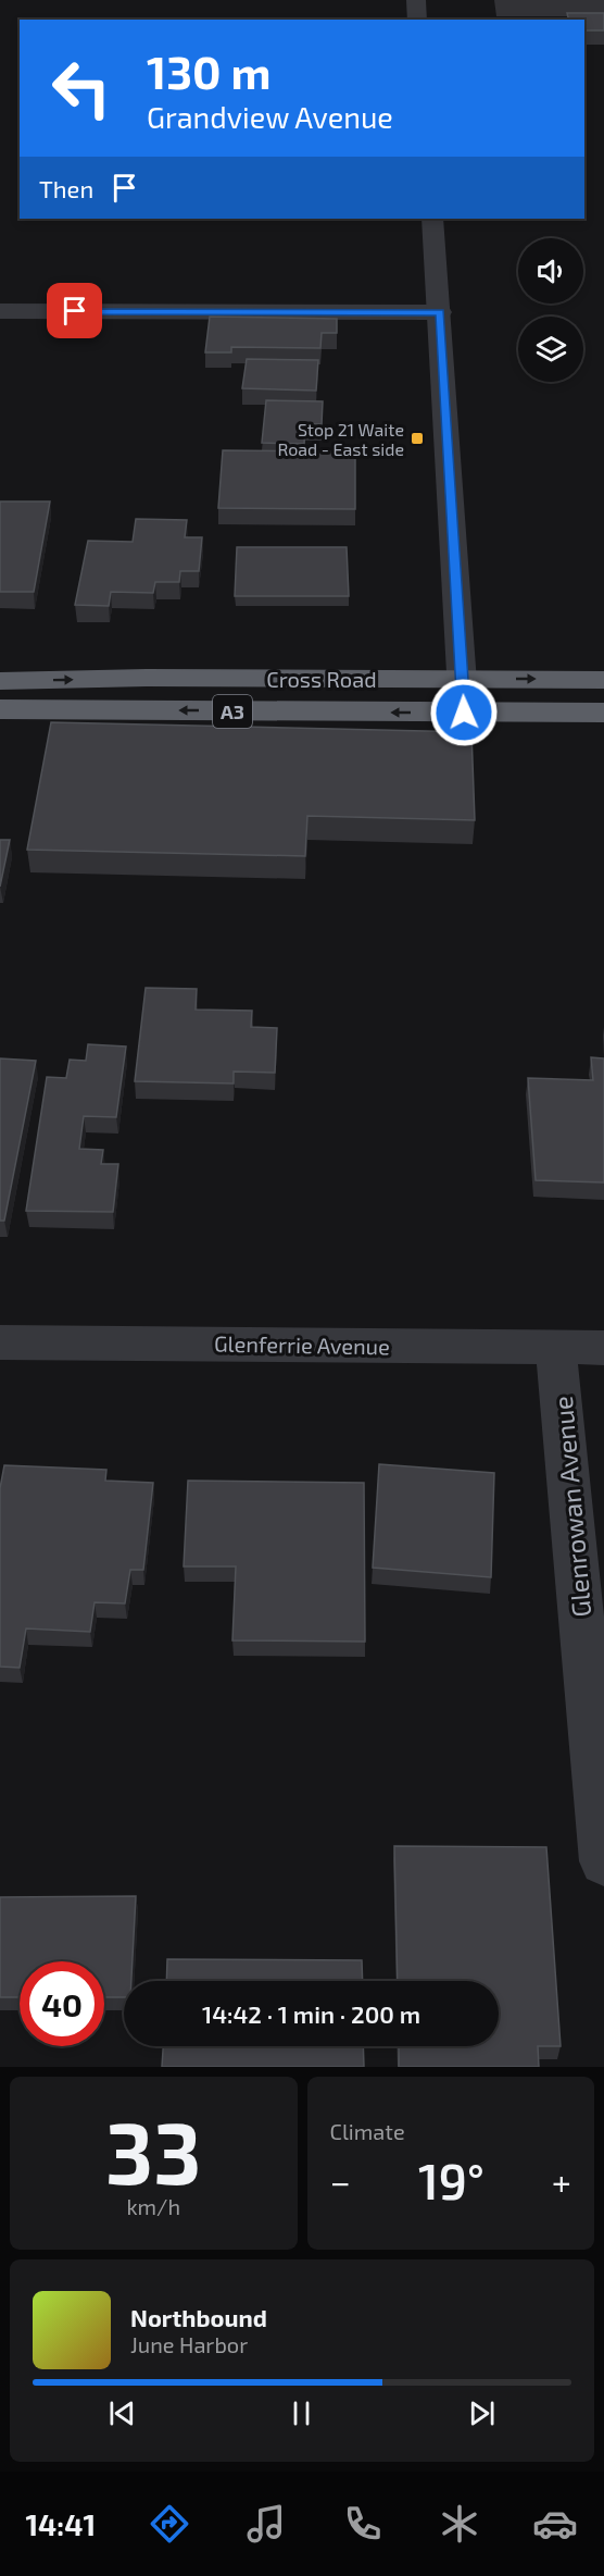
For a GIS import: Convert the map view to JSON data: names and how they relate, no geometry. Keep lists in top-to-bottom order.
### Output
{
  "streets": {
    "highway": ["Cross Road", "A3"],
    "street": ["Glenferrie Avenue", "Glenrowan Avenue"]
  },
  "crossings": [
    ["Glenferrie Avenue", "Glenrowan Avenue"]
  ],
  "places": {
    "transit": ["Stop 21 Waite Road - East side"]
  },
  "page": {
    "turn": ["130 m", "Grandview Avenue"],
    "then": "Then",
    "limit": "40",
    "trip": "14:42 · 1 min · 200 m",
    "tile": [
      ["33", "km/h"],
      "Climate"
    ],
    "heat": ["−", "19°", "+"],
    "song": ["Northbound", "June Harbor"],
    "tabs": "14:41"
  }
}
